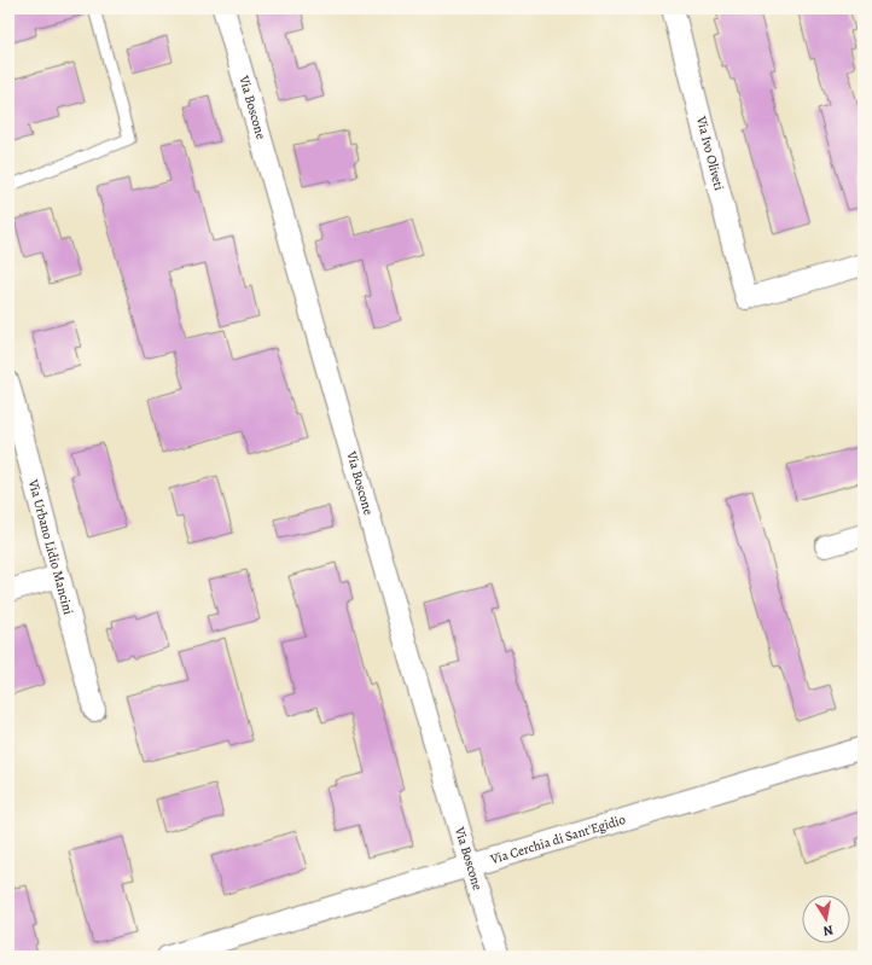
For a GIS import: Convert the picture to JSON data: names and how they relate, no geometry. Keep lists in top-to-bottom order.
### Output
{
  "streets": {
    "street": [
      "Via Boscone",
      "Via Ivo Oliveti",
      "Via Urbano Lidio Mancini",
      "Via Cerchia di Sant'Egidio"
    ]
  },
  "crossings": [
    ["Via Boscone", "Via Cerchia di Sant'Egidio"]
  ],
  "north": "bottom"
}
